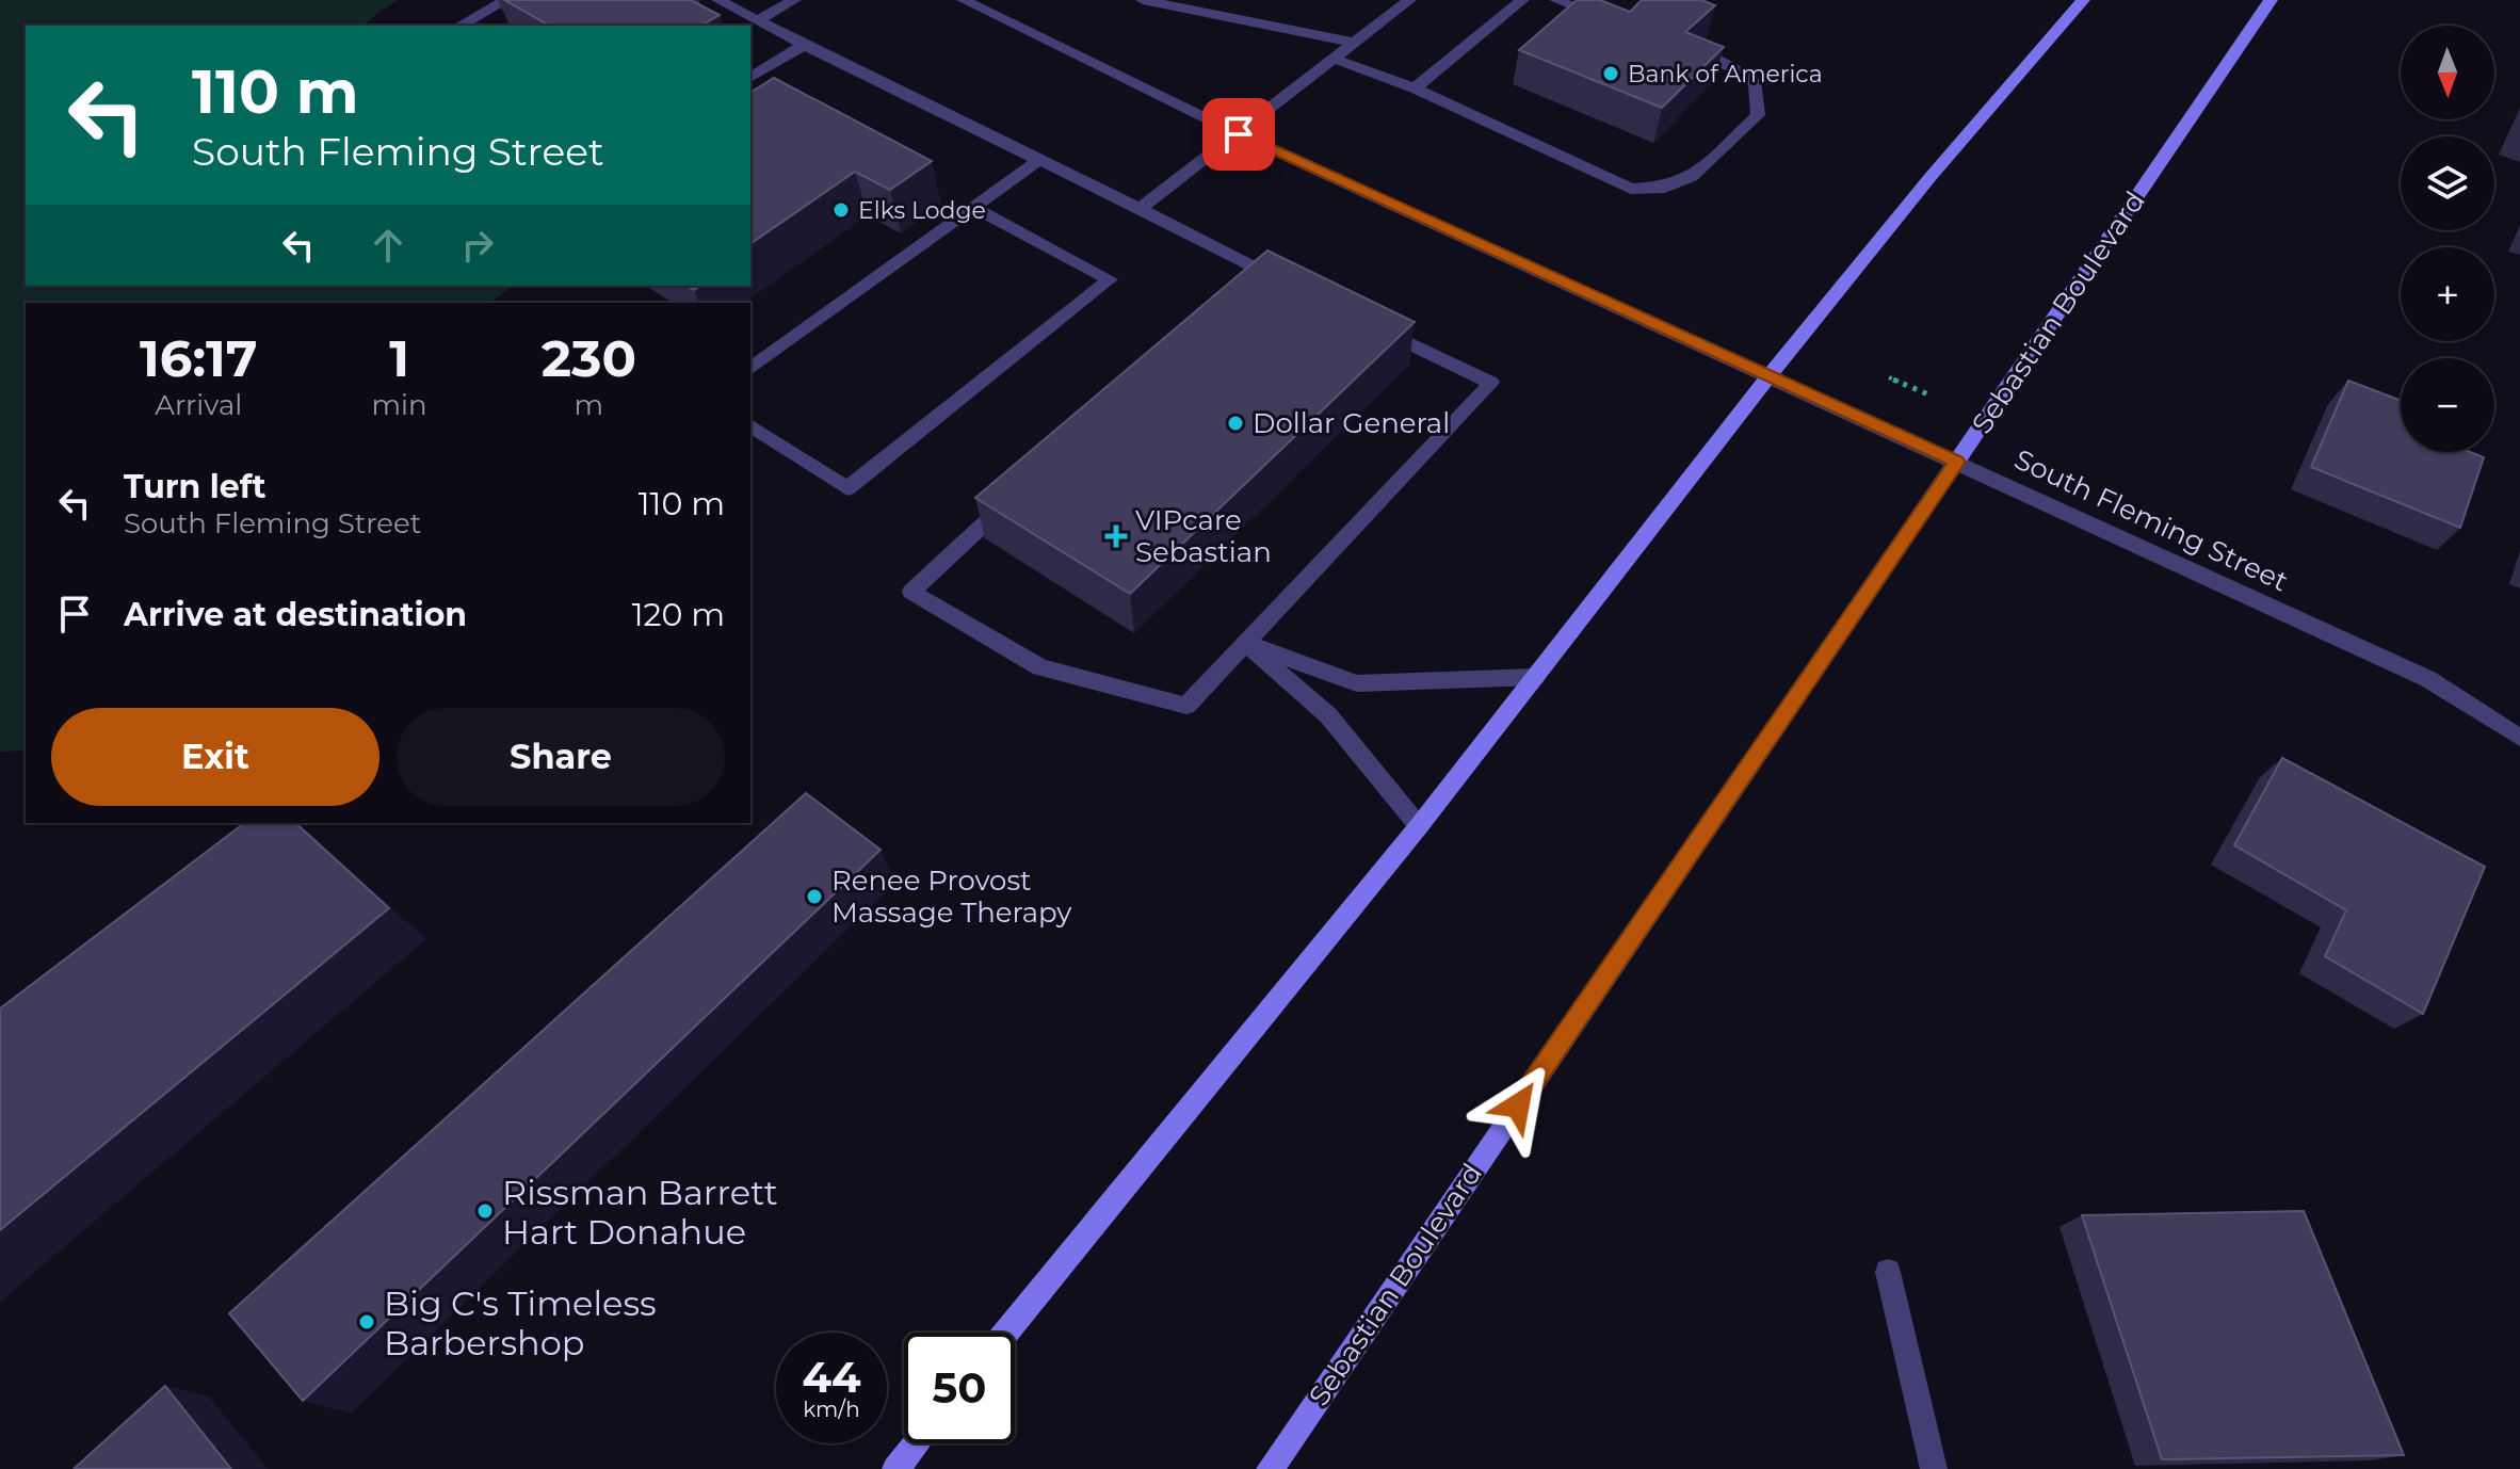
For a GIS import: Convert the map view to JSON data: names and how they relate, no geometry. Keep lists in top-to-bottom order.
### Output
{
  "streets": {
    "main road": ["Sebastian Boulevard"],
    "street": ["South Fleming Street"]
  },
  "crossings": [
    ["Sebastian Boulevard", "South Fleming Street"]
  ],
  "places": {
    "other": [
      "Bank of America",
      "Elks Lodge",
      "Dollar General",
      "Renee Provost Massage Therapy",
      "Rissman Barrett Hart Donahue",
      "Big C's Timeless Barbershop"
    ],
    "health": ["VIPcare Sebastian"]
  },
  "north": "bottom",
  "page": {
    "map_buttons": ["+", "−"],
    "turn": ["110 m", "South Fleming Street"],
    "eta": [
      "16:17",
      "Arrival",
      "1",
      "min",
      "230",
      "m"
    ],
    "list": [
      {
        "name": "Turn left",
        "note": "South Fleming Street",
        "value": "110 m"
      },
      {
        "name": "Arrive at destination",
        "value": "120 m"
      }
    ],
    "buttons": ["Exit", "Share"],
    "speed": "44 km/h",
    "limit": "50"
  }
}
